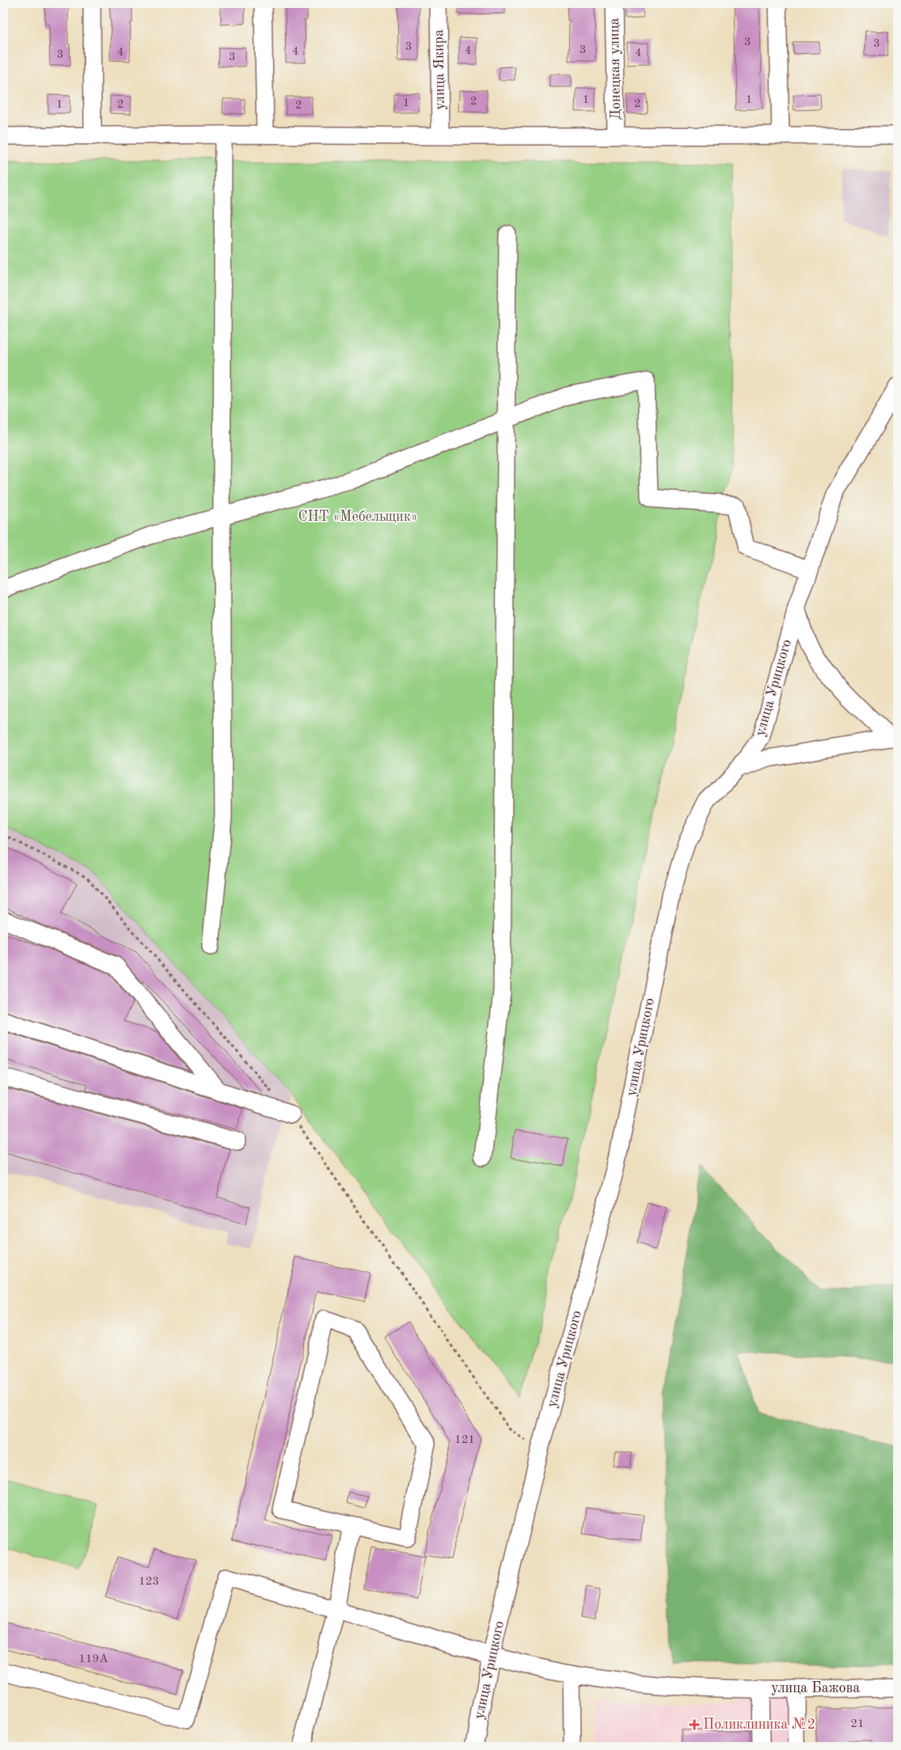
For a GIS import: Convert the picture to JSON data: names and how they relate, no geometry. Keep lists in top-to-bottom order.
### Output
{
  "streets": {
    "street": [
      "Донецкая улица",
      "улица Якира",
      "улица Урицкого",
      "улица Бажова"
    ]
  },
  "crossings": [
    ["улица Урицкого", "улица Бажова"]
  ],
  "parks": ["СНТ «Мебельщик»"],
  "places": {
    "health": ["Поликлиника №2"]
  },
  "house_numbers": [
    "3",
    "3",
    "3",
    "3",
    "4",
    "4",
    "4",
    "4",
    "3",
    "3",
    "1",
    "1",
    "2",
    "1",
    "2",
    "1",
    "2",
    "2",
    "121",
    "123",
    "119А",
    "21"
  ]
}
